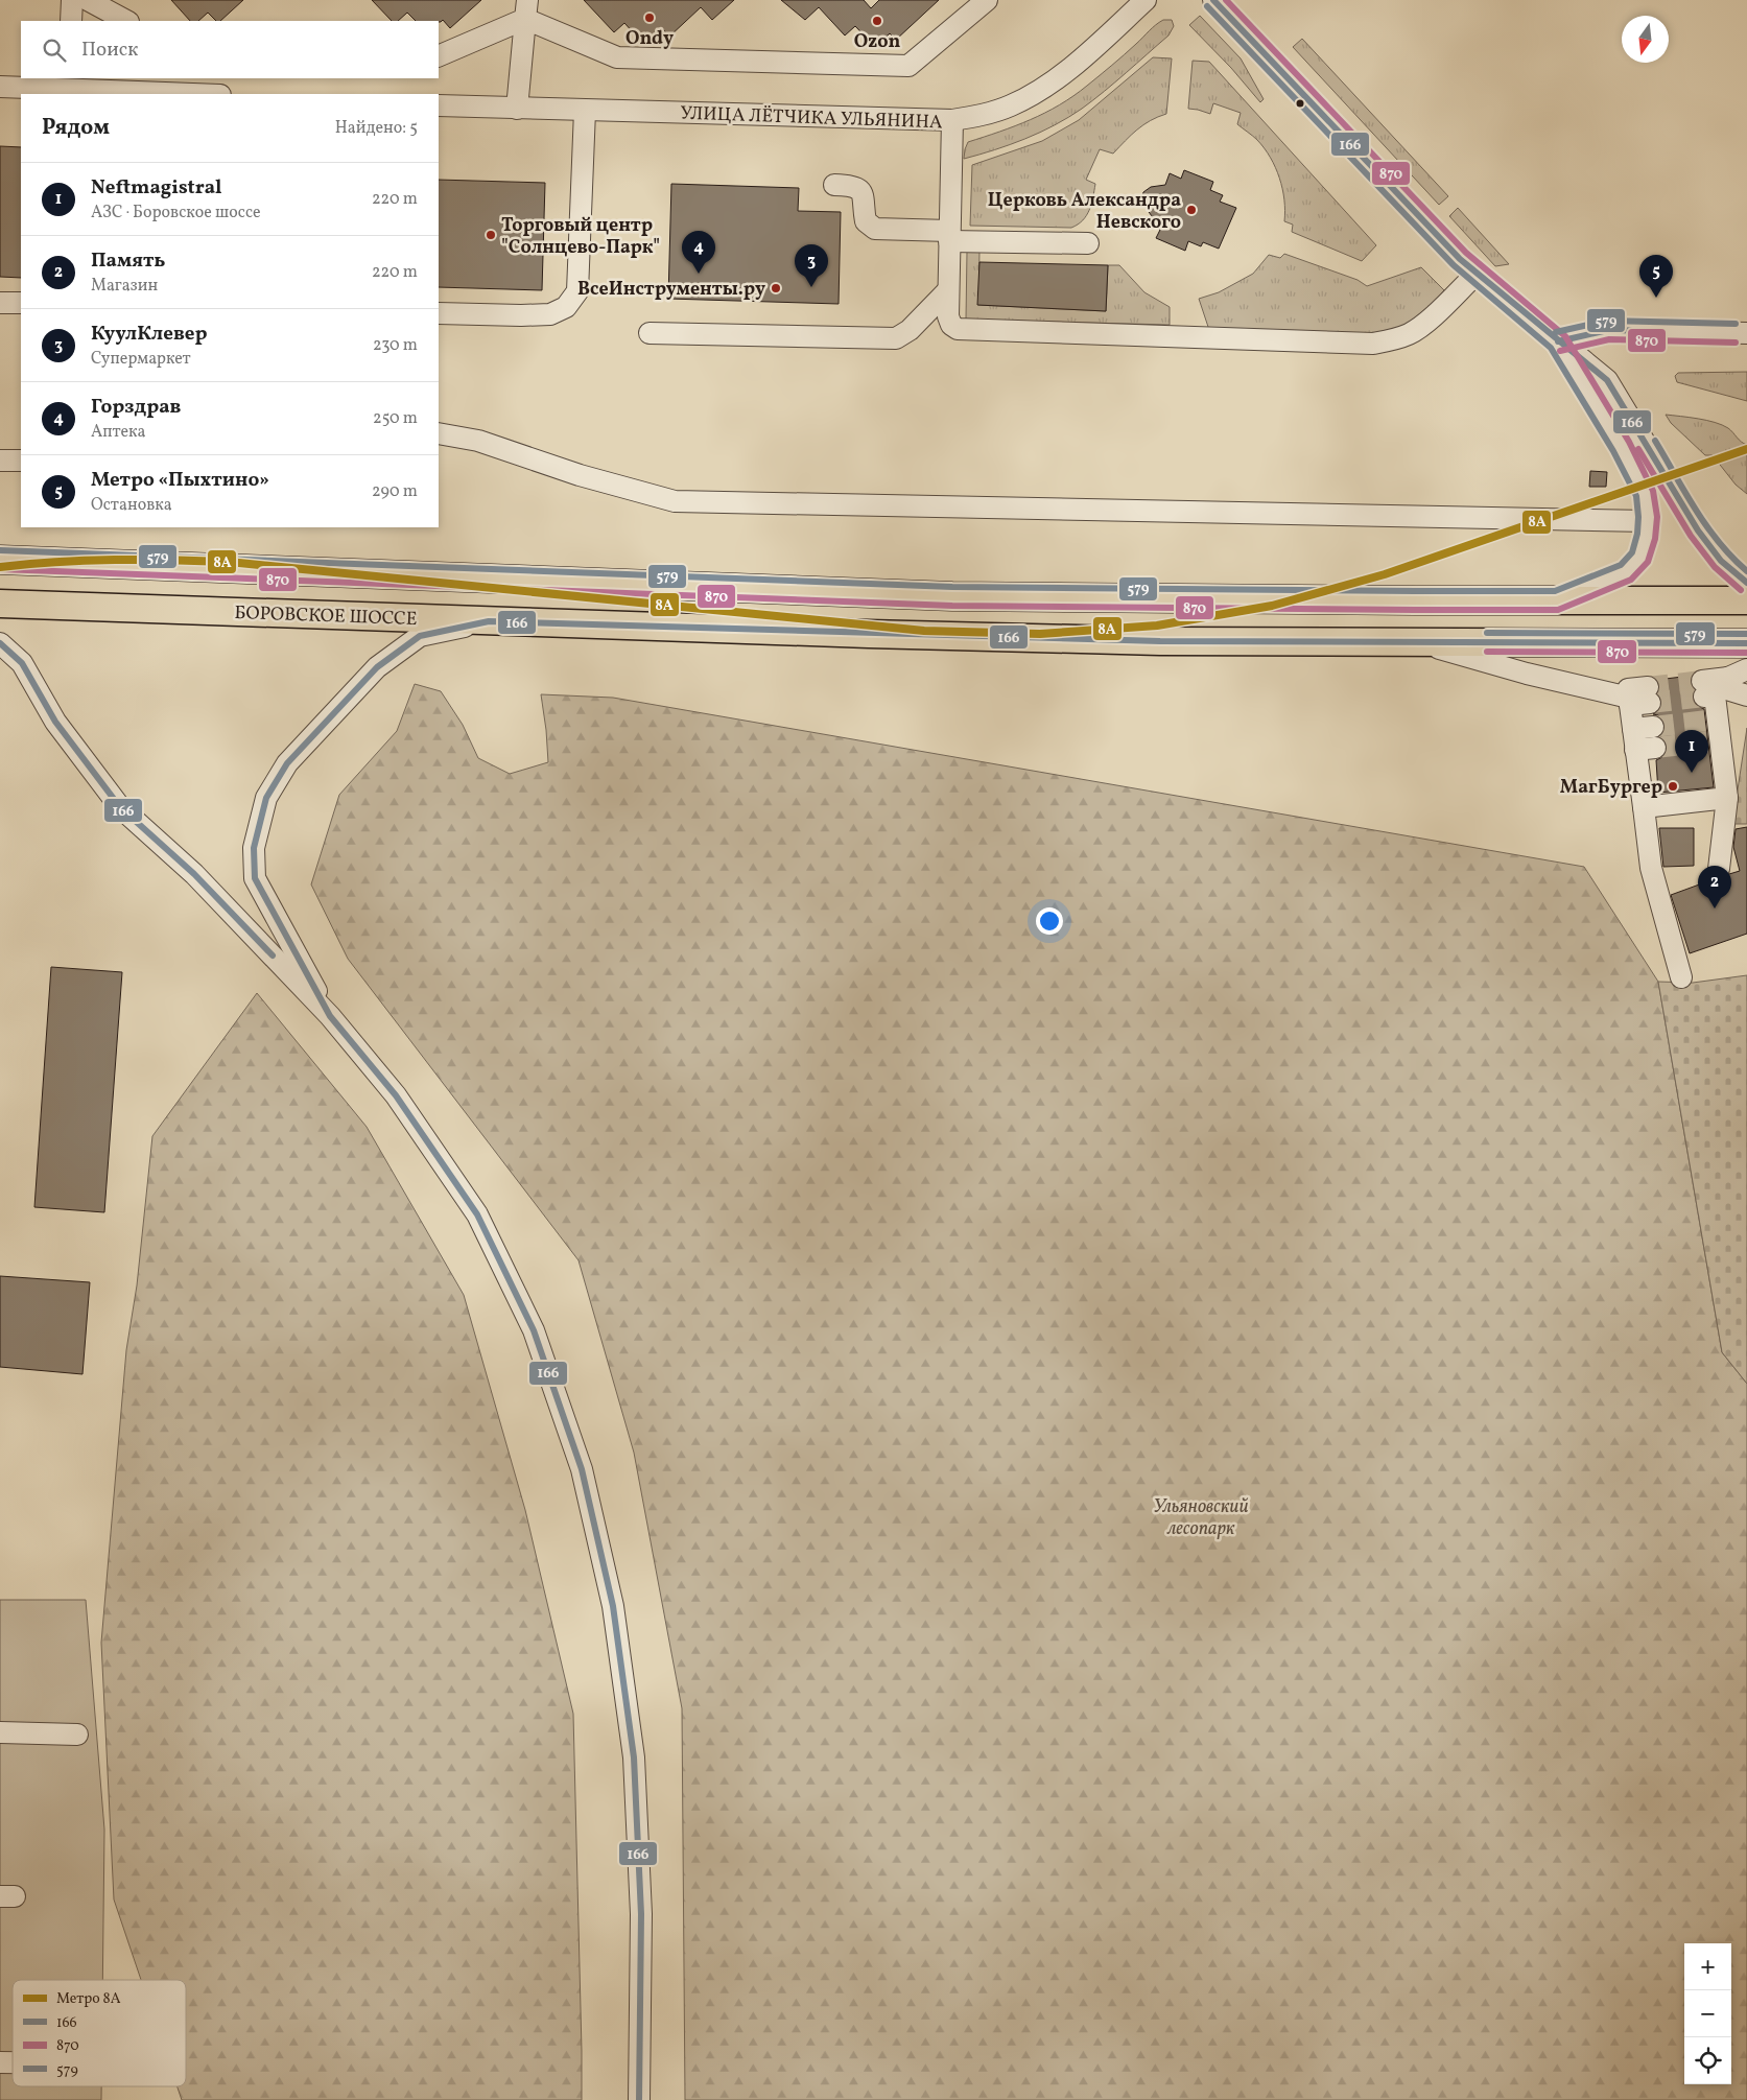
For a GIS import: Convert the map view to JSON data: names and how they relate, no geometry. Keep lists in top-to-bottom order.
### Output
{
  "streets": {
    "main road": ["БОРОВСКОЕ ШОССЕ"],
    "street": ["УЛИЦА ЛЁТЧИКА УЛЬЯНИНА"]
  },
  "parks": ["Ульяновский лесопарк"],
  "places": [
    "Ondy",
    "Ozon",
    "Церковь Александра Невского",
    "Торговый центр \"Солнцево-Парк\"",
    "ВсеИнструменты.ру",
    "МагБургер"
  ],
  "lines": [
    "transit line 166",
    "transit line 870",
    "transit line 579",
    "metro line 8А"
  ],
  "legend": [
    "Метро 8А",
    "166",
    "870",
    "579"
  ],
  "north": "bottom",
  "page": {
    "search": "Поиск",
    "heading": ["Рядом", "Найдено: 5"],
    "list": [
      {
        "mark": "1",
        "name": "Neftmagistral",
        "note": "АЗС · Боровское шоссе",
        "value": "220 m"
      },
      {
        "mark": "2",
        "name": "Память",
        "note": "Магазин",
        "value": "220 m"
      },
      {
        "mark": "3",
        "name": "КуулКлевер",
        "note": "Супермаркет",
        "value": "230 m"
      },
      {
        "mark": "4",
        "name": "Горздрав",
        "note": "Аптека",
        "value": "250 m"
      },
      {
        "mark": "5",
        "name": "Метро «Пыхтино»",
        "note": "Остановка",
        "value": "290 m"
      }
    ],
    "pins": [
      "4",
      "3",
      "5",
      "1",
      "2"
    ],
    "map_buttons": ["+", "−"]
  }
}
